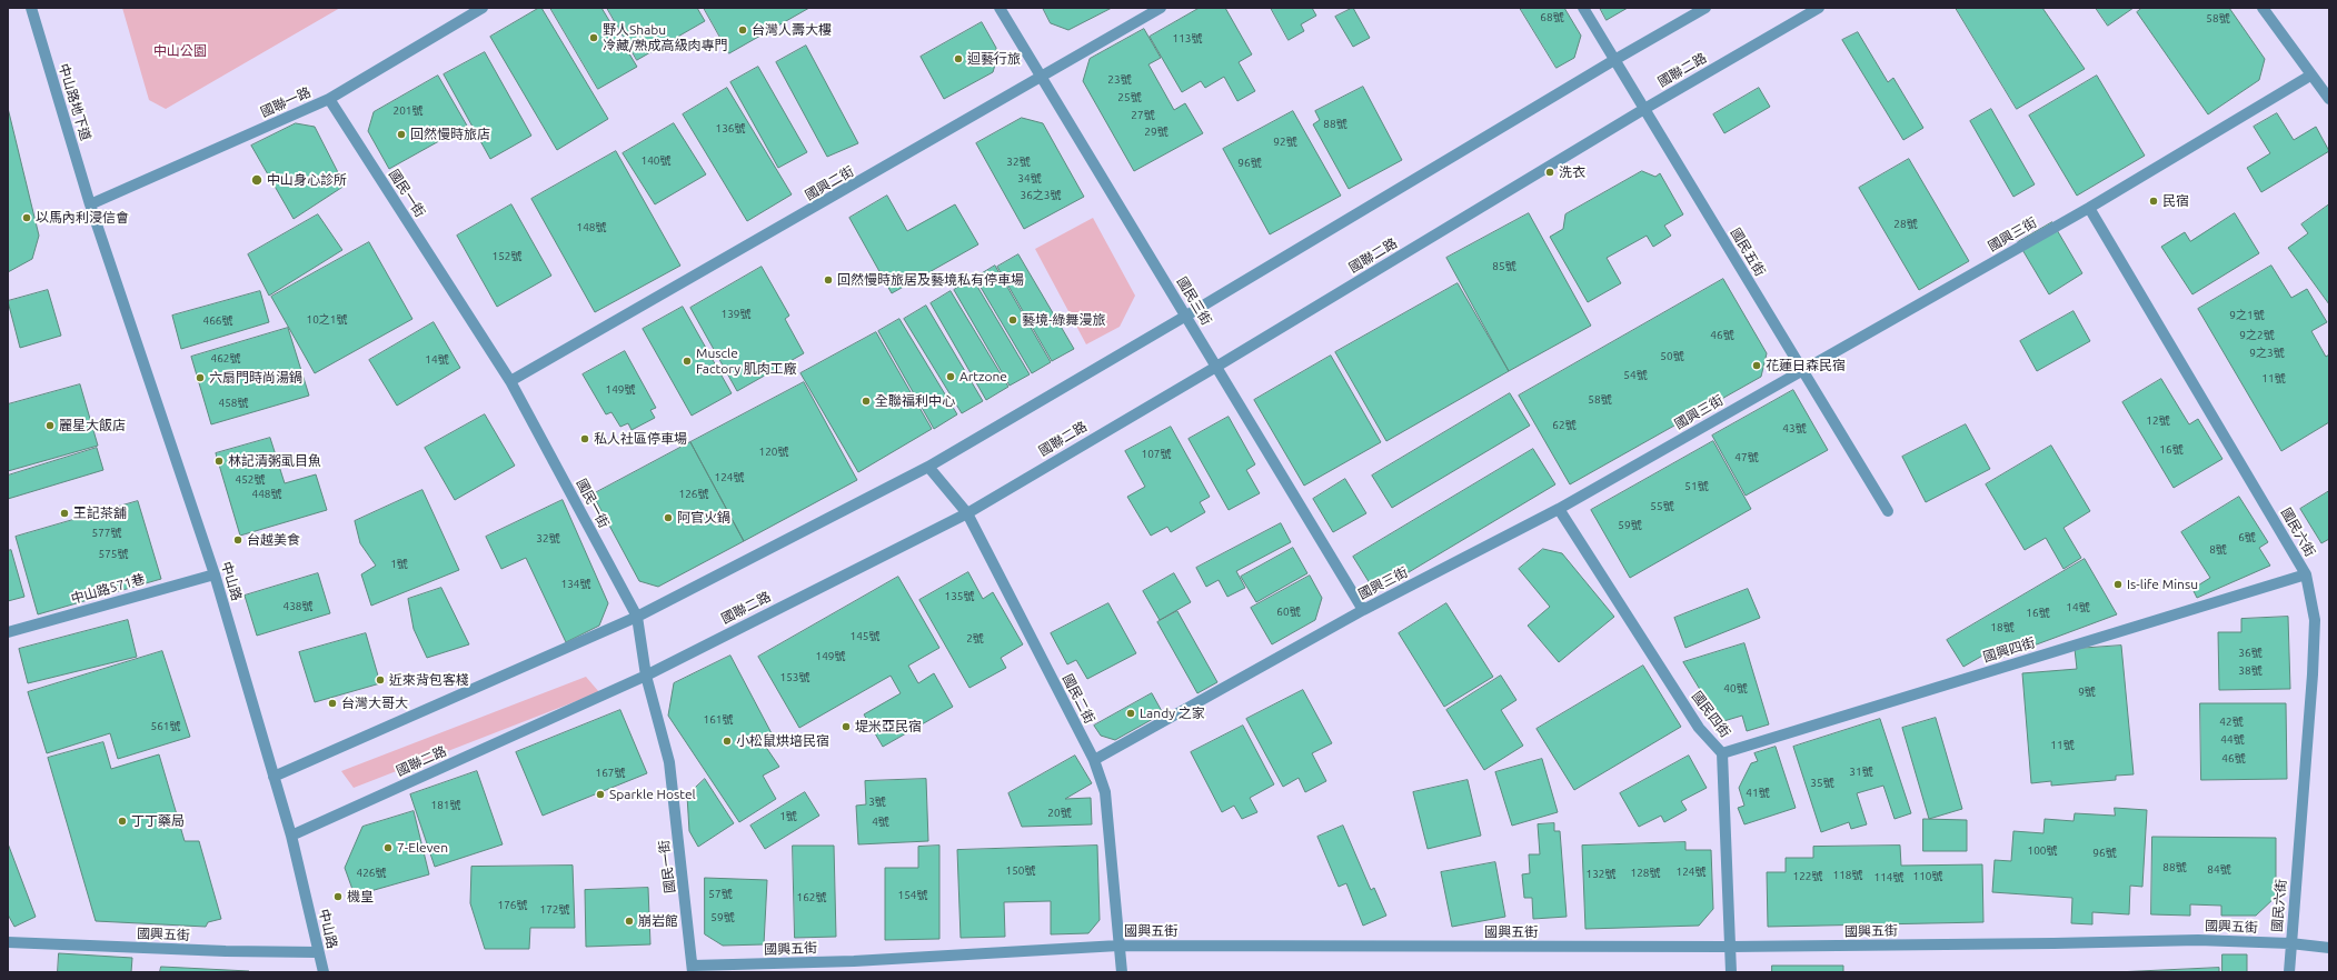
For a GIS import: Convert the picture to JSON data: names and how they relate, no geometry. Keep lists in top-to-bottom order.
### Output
{
  "streets": {
    "street": [
      "國聯二路",
      "中山路地下道",
      "國聯一路",
      "國興二街",
      "國民一街",
      "國興三街",
      "國民五街",
      "國民三街",
      "國民六街",
      "中山路",
      "中山路571巷",
      "國興四街",
      "國民二街",
      "國民四街",
      "國興五街"
    ]
  },
  "crossings": [
    ["國聯二路", "國民一街"],
    ["國聯二路", "國民五街"],
    ["國聯二路", "國民三街"],
    ["國聯二路", "中山路"],
    ["國聯二路", "國民二街"],
    ["中山路地下道", "國聯一路"],
    ["中山路地下道", "中山路"],
    ["國聯一路", "國民一街"],
    ["國聯一路", "中山路"],
    ["國興二街", "國民一街"],
    ["國興二街", "國民三街"],
    ["國民一街", "國興五街"],
    ["國興三街", "國民五街"],
    ["國興三街", "國民三街"],
    ["國興三街", "國民六街"],
    ["國興三街", "國民二街"],
    ["國興三街", "國民四街"],
    ["國民六街", "國興四街"],
    ["國民六街", "國興五街"],
    ["中山路", "中山路571巷"],
    ["中山路", "國興五街"],
    ["國興四街", "國民四街"],
    ["國民二街", "國興五街"],
    ["國民四街", "國興五街"]
  ],
  "parks": ["中山公園"],
  "places": [
    "台灣人壽大樓",
    "野人Shabu 冷藏/熟成高級肉專門",
    "迴藝行旅",
    "回然慢時旅店",
    "洗衣",
    "中山身心診所",
    "民宿",
    "以馬內利浸信會",
    "回然慢時旅居及藝境私有停車場",
    "藝境-綠舞漫旅",
    "Muscle Factory 肌肉工廠",
    "花蓮日森民宿",
    "Artzone",
    "六扇門時尚湯鍋",
    "全聯福利中心",
    "麗星大飯店",
    "私人社區停車場",
    "林記清粥虱目魚",
    "王記茶舖",
    "阿官火鍋",
    "台越美食",
    "Is-life Minsu",
    "近來背包客棧",
    "台灣大哥大",
    "Landy 之家",
    "堤米亞民宿",
    "小松鼠烘培民宿",
    "Sparkle Hostel",
    "丁丁藥局",
    "7-Eleven",
    "機皇",
    "崩岩館"
  ],
  "house_numbers": [
    "68號",
    "58號",
    "113號",
    "23號",
    "25號",
    "201號",
    "27號",
    "88號",
    "136號",
    "29號",
    "92號",
    "140號",
    "32號",
    "96號",
    "34號",
    "36之3號",
    "28號",
    "148號",
    "152號",
    "85號",
    "139號",
    "9之1號",
    "10之1號",
    "466號",
    "46號",
    "9之2號",
    "9之3號",
    "50號",
    "462號",
    "14號",
    "54號",
    "11號",
    "149號",
    "58號",
    "458號",
    "12號",
    "62號",
    "43號",
    "16號",
    "120號",
    "107號",
    "47號",
    "124號",
    "452號",
    "51號",
    "448號",
    "126號",
    "55號",
    "59號",
    "577號",
    "6號",
    "32號",
    "8號",
    "575號",
    "1號",
    "134號",
    "135號",
    "438號",
    "14號",
    "60號",
    "16號",
    "18號",
    "145號",
    "2號",
    "36號",
    "149號",
    "38號",
    "153號",
    "40號",
    "9號",
    "161號",
    "42號",
    "561號",
    "44號",
    "11號",
    "46號",
    "31號",
    "167號",
    "35號",
    "41號",
    "3號",
    "181號",
    "20號",
    "1號",
    "4號",
    "100號",
    "96號",
    "88號",
    "84號",
    "150號",
    "124號",
    "426號",
    "128號",
    "132號",
    "118號",
    "122號",
    "110號",
    "114號",
    "57號",
    "154號",
    "162號",
    "176號",
    "172號",
    "59號"
  ]
}
